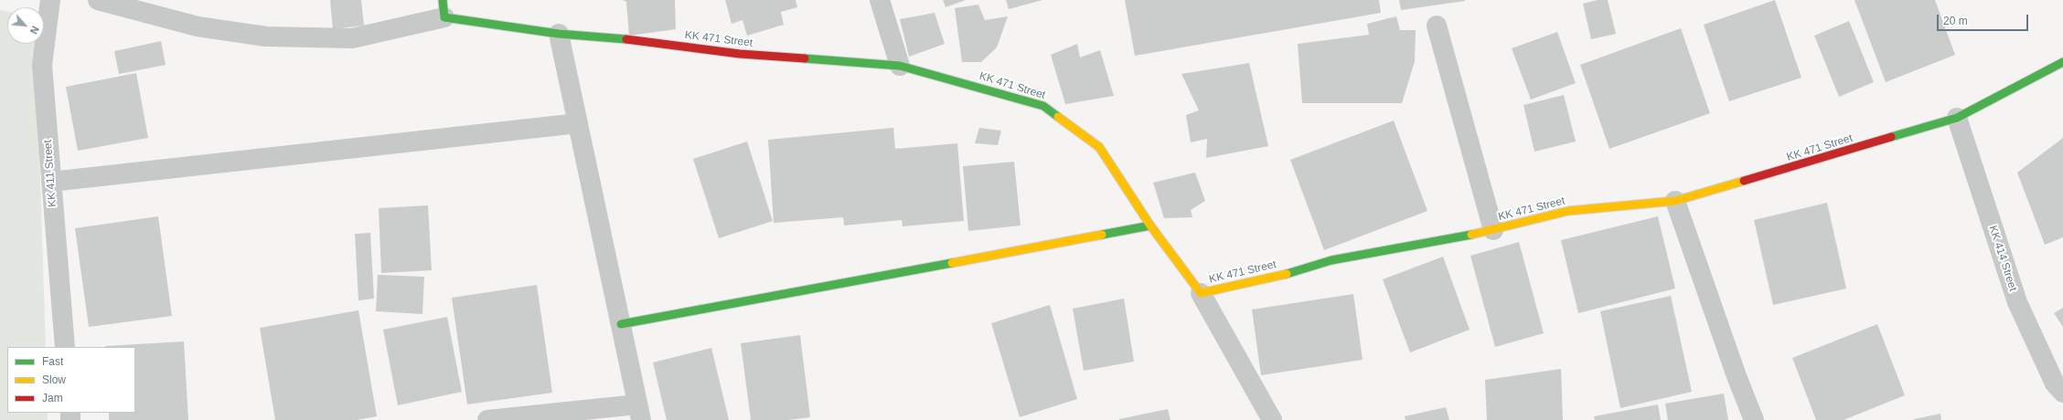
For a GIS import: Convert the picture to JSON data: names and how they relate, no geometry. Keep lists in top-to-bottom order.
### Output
{
  "streets": {
    "street": ["KK 471 Street", "KK 411 Street", "KK 414 Street"]
  },
  "crossings": [
    ["KK 471 Street", "KK 414 Street"]
  ],
  "legend": ["Fast", "Slow", "Jam"],
  "scale_bar": "20 m",
  "north": "bottom right"
}
